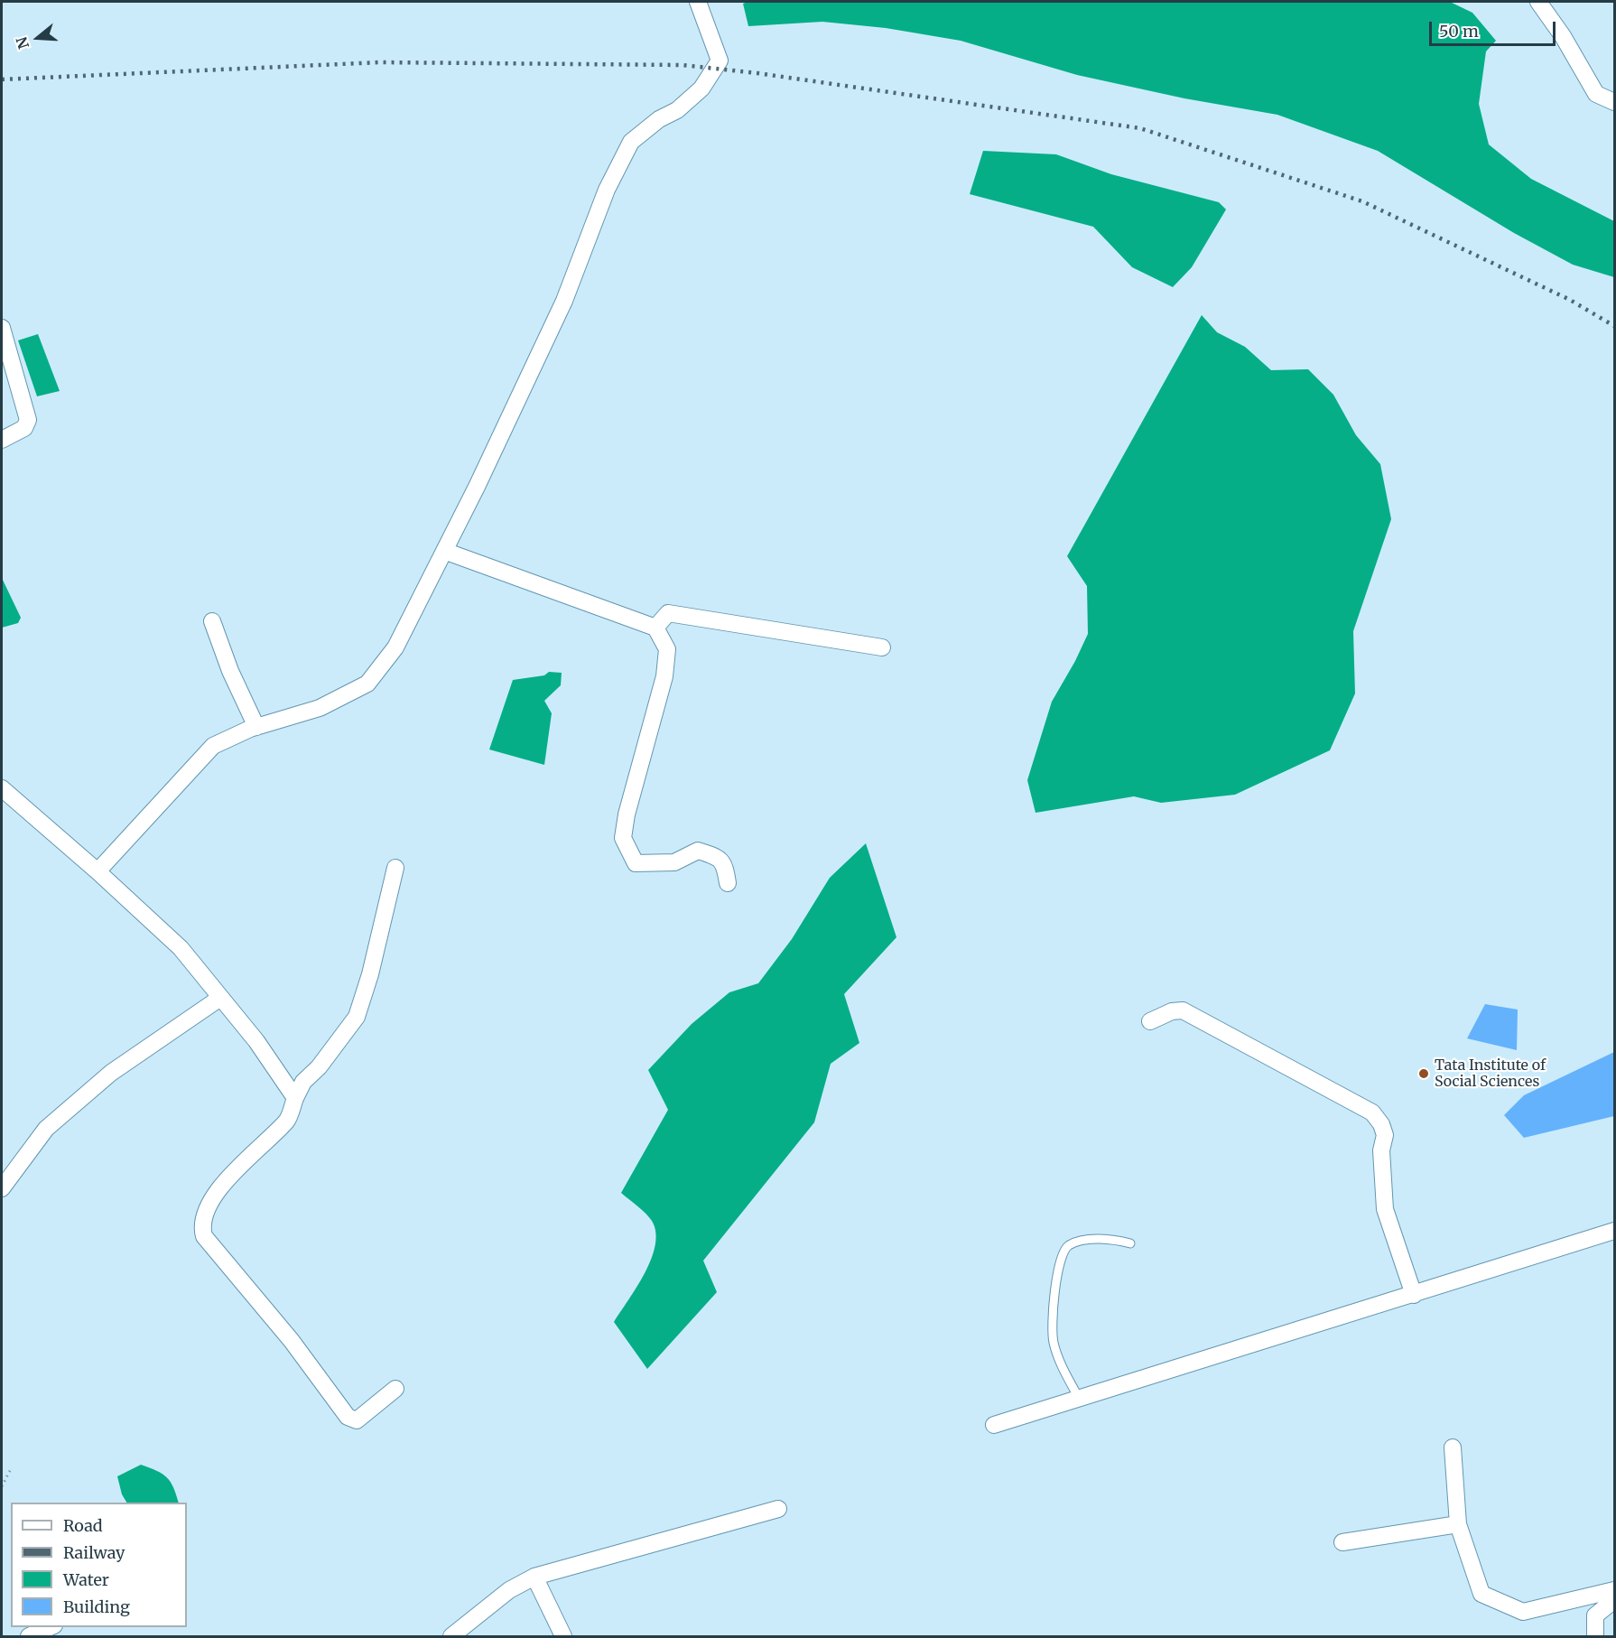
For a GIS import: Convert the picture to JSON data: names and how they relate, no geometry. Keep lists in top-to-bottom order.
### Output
{
  "places": ["Tata Institute of Social Sciences"],
  "legend": [
    "Road",
    "Railway",
    "Water",
    "Building"
  ],
  "scale_bar": "50 m",
  "north": "left"
}
